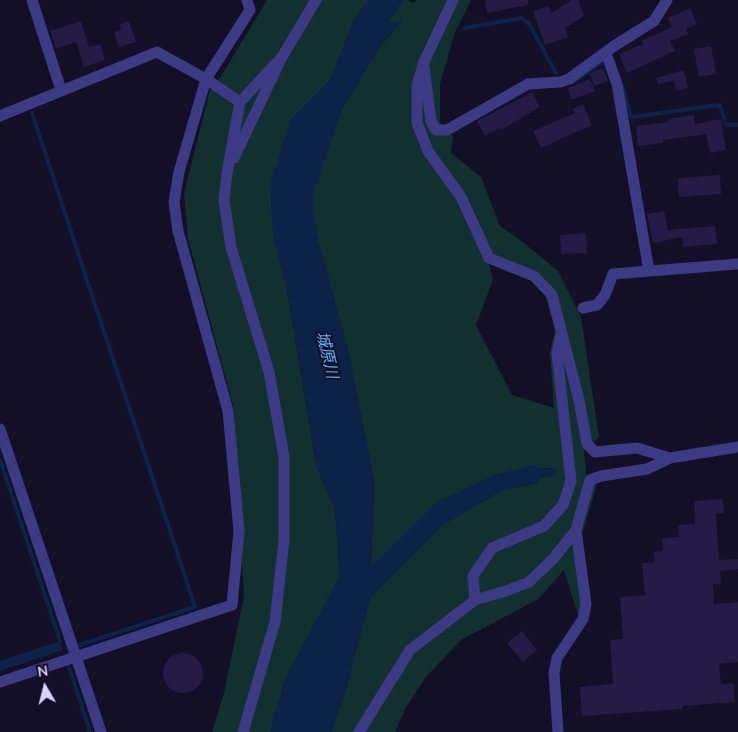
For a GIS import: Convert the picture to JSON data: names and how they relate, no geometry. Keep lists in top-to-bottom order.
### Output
{
  "water": ["城原川"],
  "north": "top"
}
